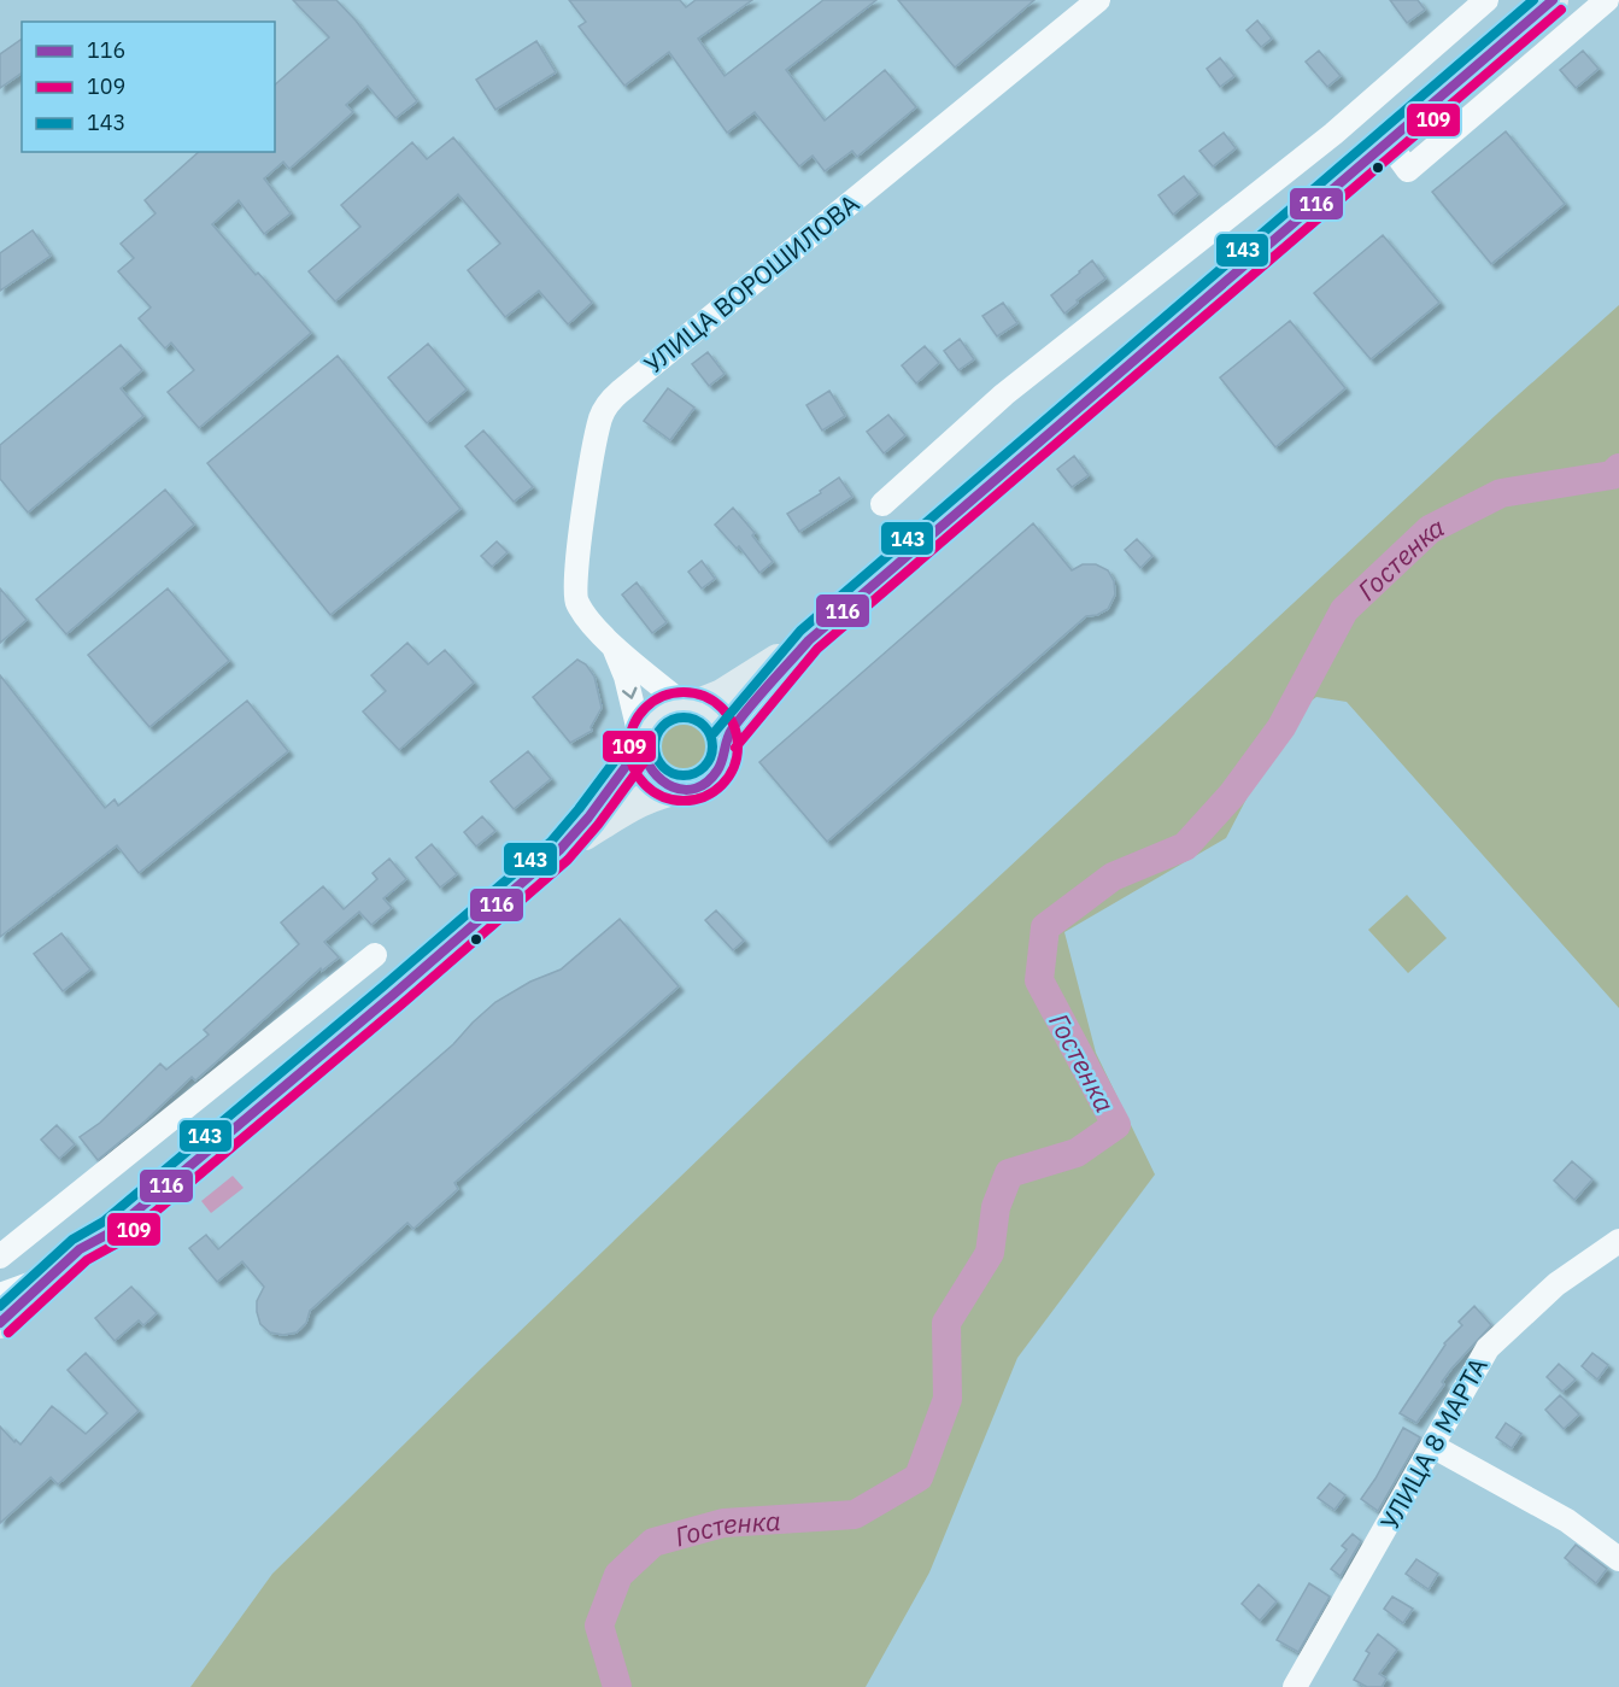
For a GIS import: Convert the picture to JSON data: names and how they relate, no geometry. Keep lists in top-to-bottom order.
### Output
{
  "streets": {
    "street": ["УЛИЦА ВОРОШИЛОВА", "УЛИЦА 8 МАРТА"]
  },
  "water": ["Гостенка"],
  "lines": ["transit line 116", "transit line 143", "transit line 109"],
  "legend": ["116", "109", "143"]
}
